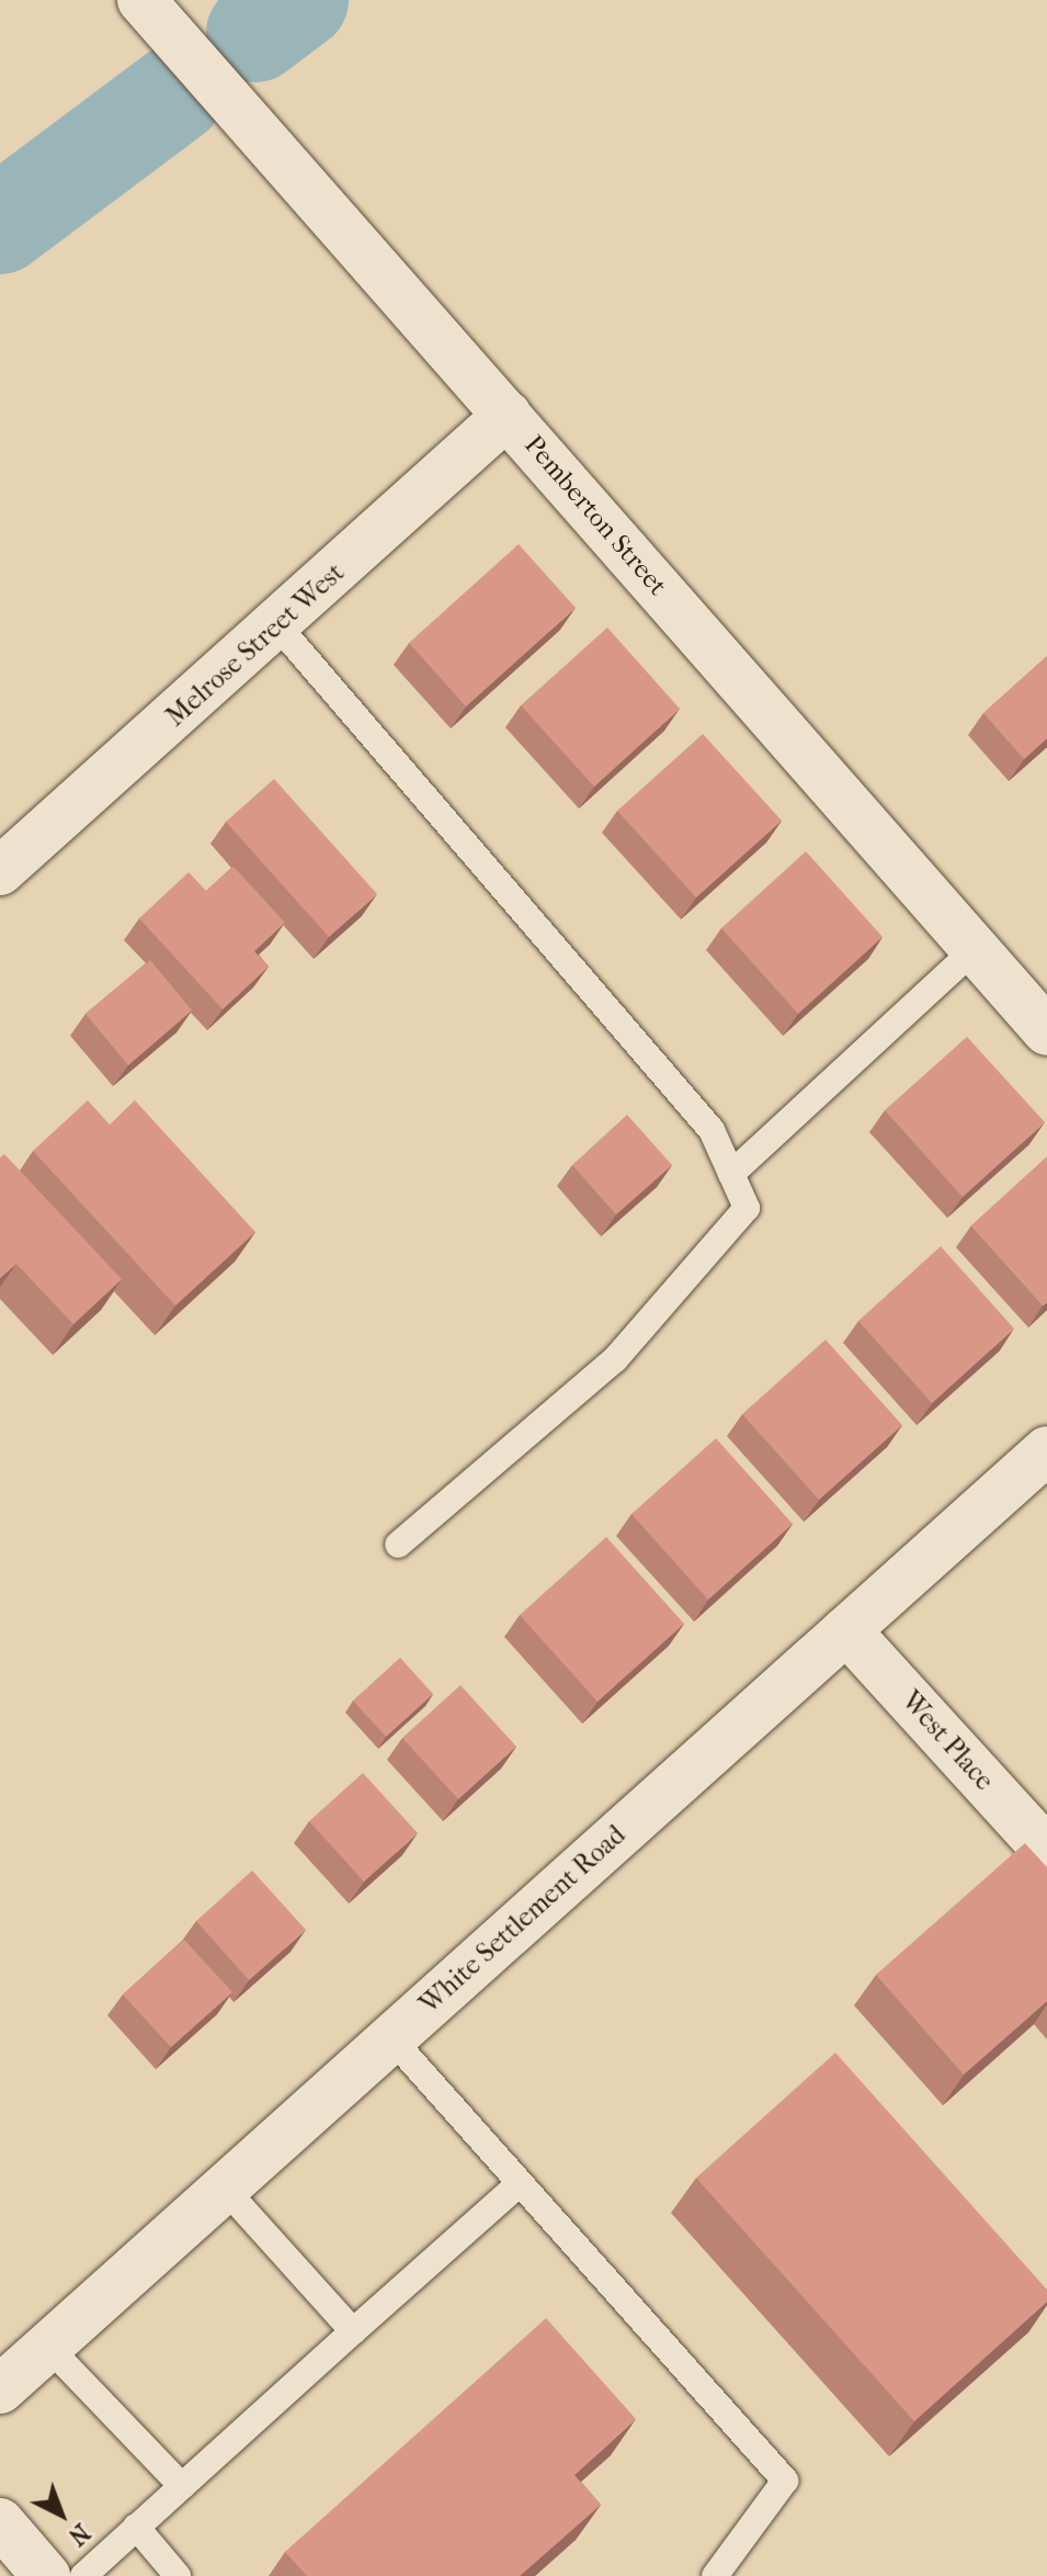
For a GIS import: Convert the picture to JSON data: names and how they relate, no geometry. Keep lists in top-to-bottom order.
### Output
{
  "streets": {
    "street": [
      "Pemberton Street",
      "Melrose Street West",
      "West Place",
      "White Settlement Road"
    ]
  },
  "crossings": [
    ["Pemberton Street", "Melrose Street West"],
    ["West Place", "White Settlement Road"]
  ],
  "north": "bottom right"
}
